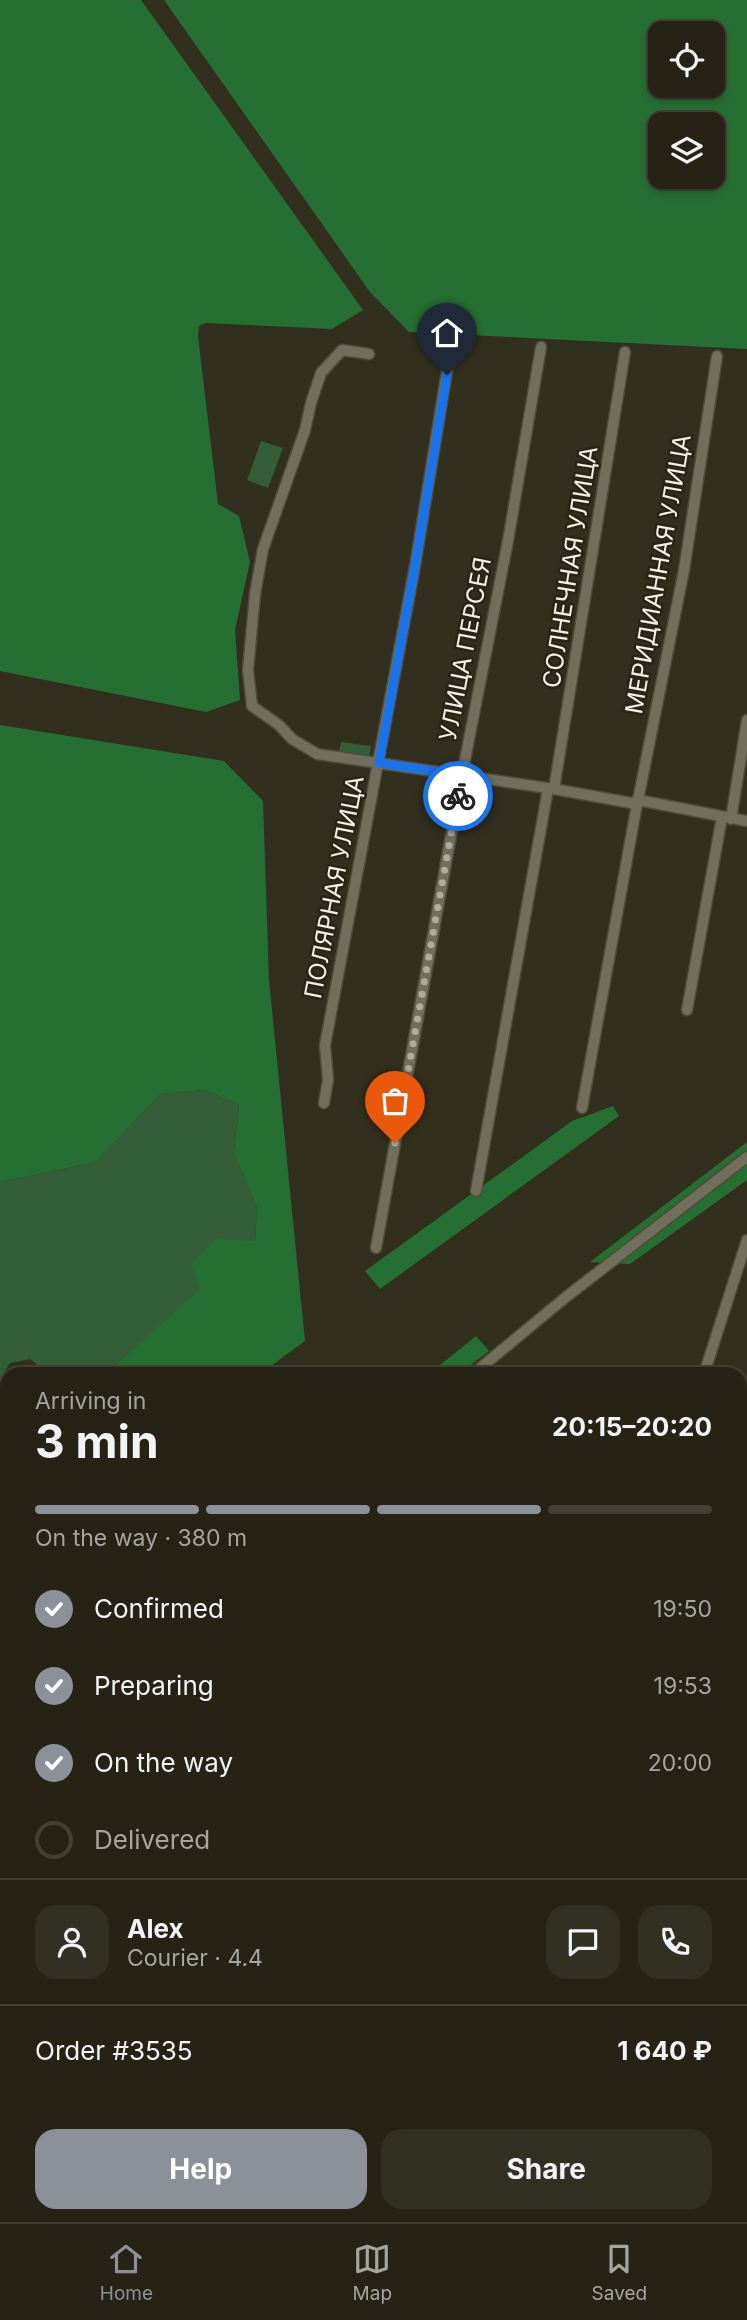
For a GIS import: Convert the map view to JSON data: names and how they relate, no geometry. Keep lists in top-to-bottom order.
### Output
{
  "streets": {
    "street": [
      "СОЛНЕЧНАЯ УЛИЦА",
      "МЕРИДИАННАЯ УЛИЦА",
      "УЛИЦА ПЕРСЕЯ",
      "ПОЛЯРНАЯ УЛИЦА"
    ]
  },
  "page": {
    "heading": ["3 min", "Arriving in", "20:15–20:20"],
    "panel": [
      "Alex",
      "Courier · 4.4",
      "Order #3535",
      "1 640 ₽"
    ],
    "bar": "On the way · 380 m",
    "list": [
      ["Confirmed", "19:50"],
      ["Preparing", "19:53"],
      ["On the way", "20:00"],
      "Delivered"
    ],
    "buttons": ["Help", "Share"],
    "tabs": ["Home", "Map", "Saved"]
  }
}
